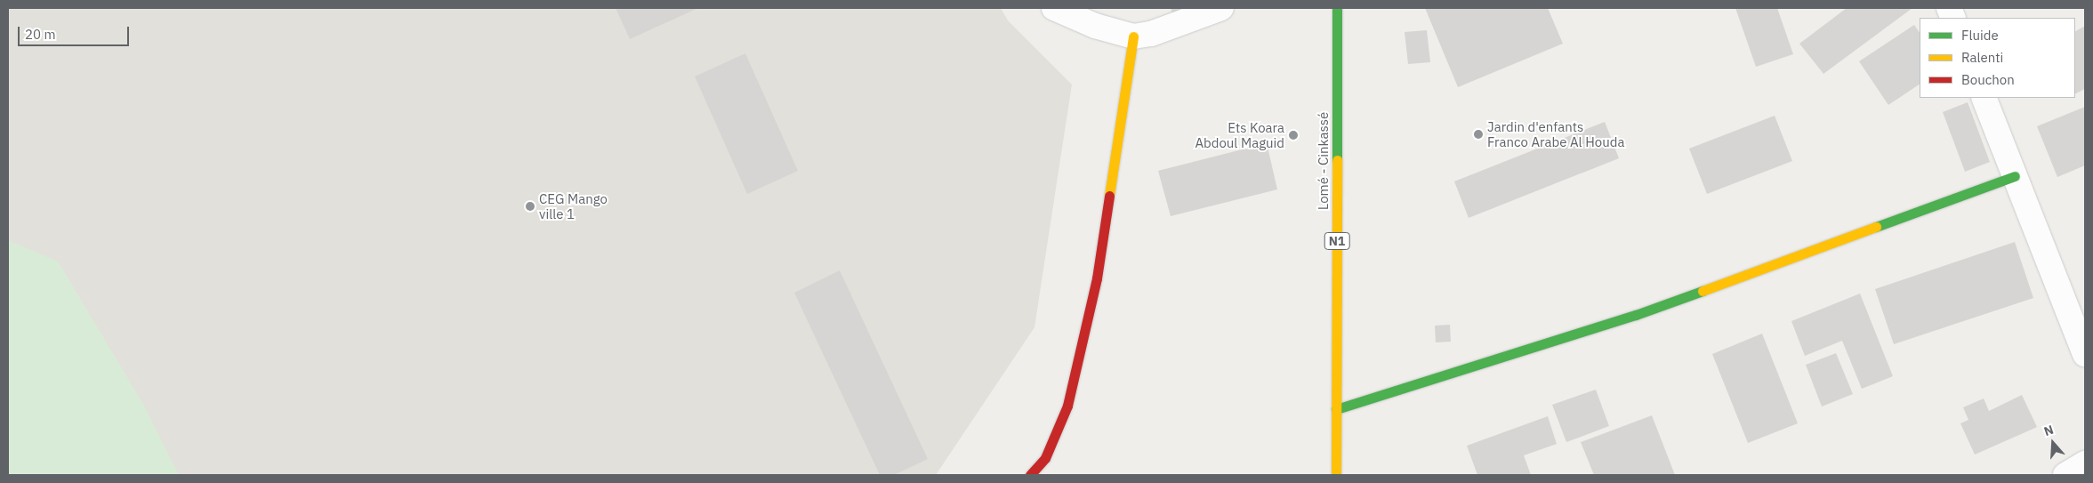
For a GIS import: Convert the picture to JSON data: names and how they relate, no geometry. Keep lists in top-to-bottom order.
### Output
{
  "streets": {
    "main road": ["Lomé - Cinkassé", "N1"]
  },
  "places": ["Jardin d'enfants Franco Arabe Al Houda", "Ets Koara Abdoul Maguid", "CEG Mango ville 1"],
  "legend": ["Fluide", "Ralenti", "Bouchon"],
  "scale_bar": "20 m",
  "north": "top"
}
